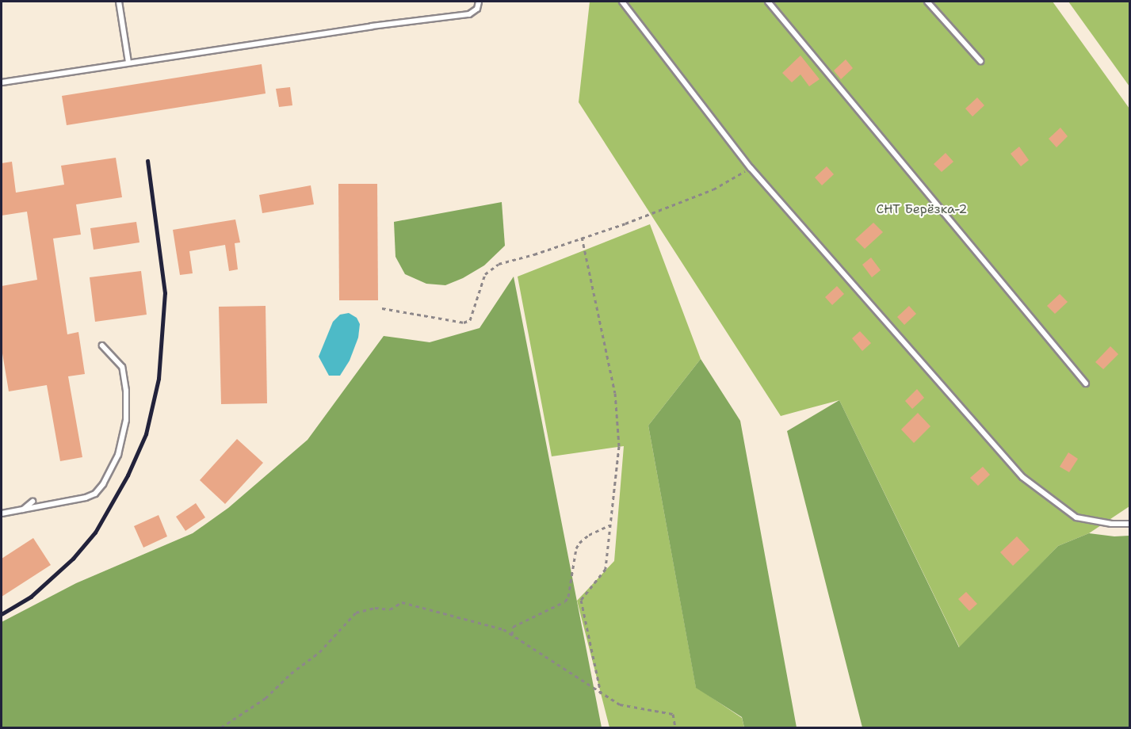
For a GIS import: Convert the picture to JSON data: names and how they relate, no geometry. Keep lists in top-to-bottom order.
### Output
{
  "parks": ["СНТ Берёзка-2"]
}
